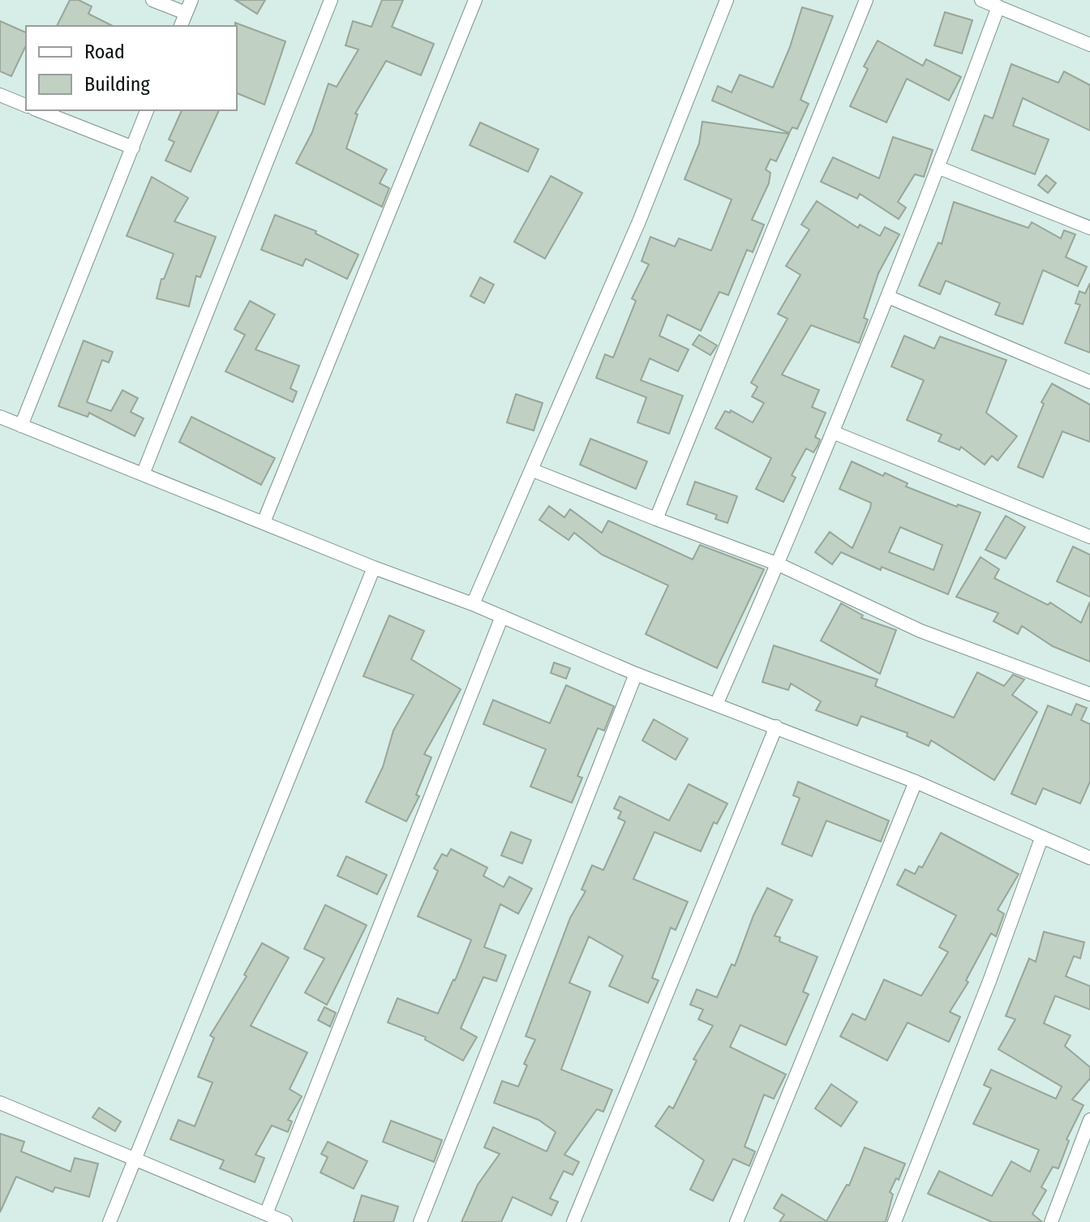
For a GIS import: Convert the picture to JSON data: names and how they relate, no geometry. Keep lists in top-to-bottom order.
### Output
{
  "legend": ["Road", "Building"]
}
